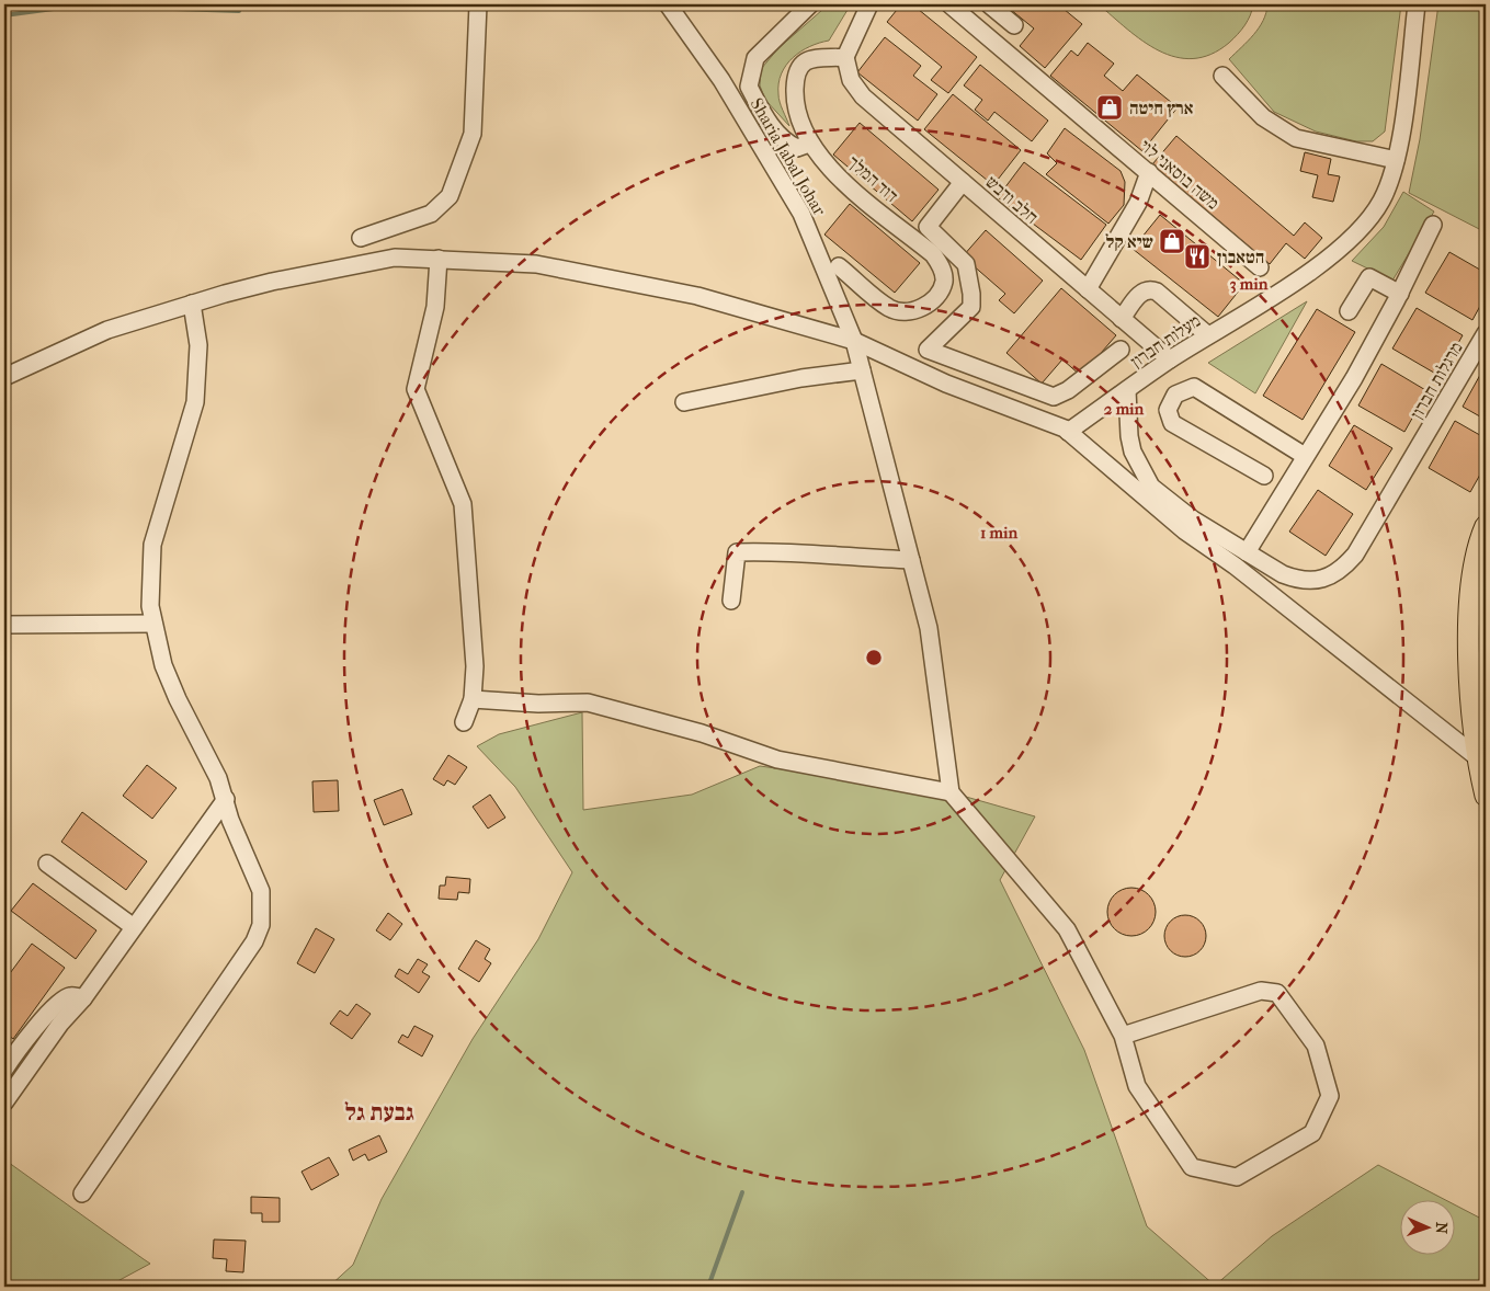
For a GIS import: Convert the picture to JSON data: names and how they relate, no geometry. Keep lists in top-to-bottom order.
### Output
{
  "streets": {
    "street": [
      "Sharia Jabal Johar",
      "משה בוסאני לוי",
      "דוד המלך",
      "חלב ודבש",
      "מעלות חברון",
      "מרגלות חברון"
    ]
  },
  "crossings": [
    ["דוד המלך", "חלב ודבש"],
    ["חלב ודבש", "מעלות חברון"],
    ["מעלות חברון", "מרגלות חברון"]
  ],
  "districts": ["גבעת גל"],
  "places": {
    "shop": ["ארץ חיטה", "שיא קל"],
    "restaurant": ["הטאבון"]
  },
  "north": "right",
  "rings": ["3 min", "2 min", "1 min"]
}
